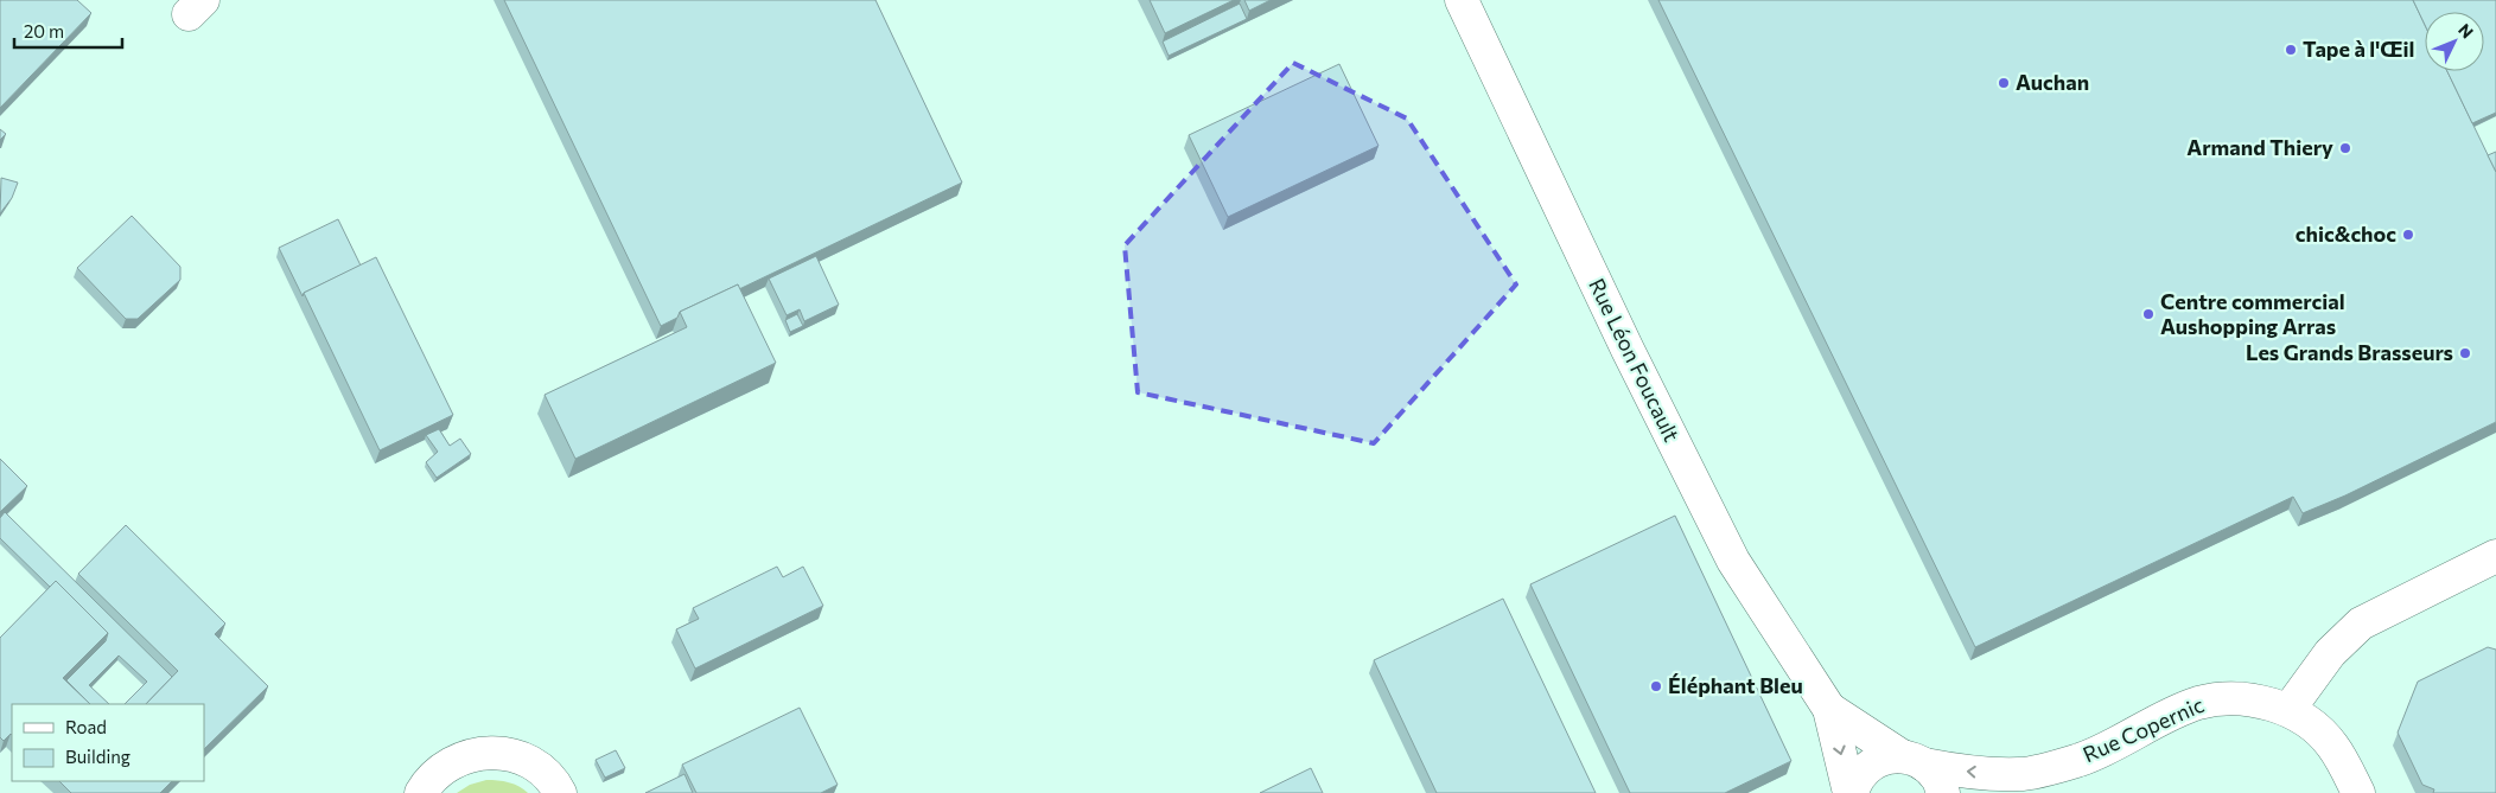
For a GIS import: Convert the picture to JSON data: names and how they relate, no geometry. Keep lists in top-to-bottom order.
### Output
{
  "streets": {
    "street": ["Rue Léon Foucault", "Rue Copernic"]
  },
  "crossings": [
    ["Rue Léon Foucault", "Rue Copernic"]
  ],
  "places": [
    "Tape à l'Œil",
    "Auchan",
    "Armand Thiery",
    "chic&choc",
    "Centre commercial Aushopping Arras",
    "Les Grands Brasseurs",
    "Éléphant Bleu"
  ],
  "legend": ["Road", "Building"],
  "scale_bar": "20 m",
  "north": "top right"
}
